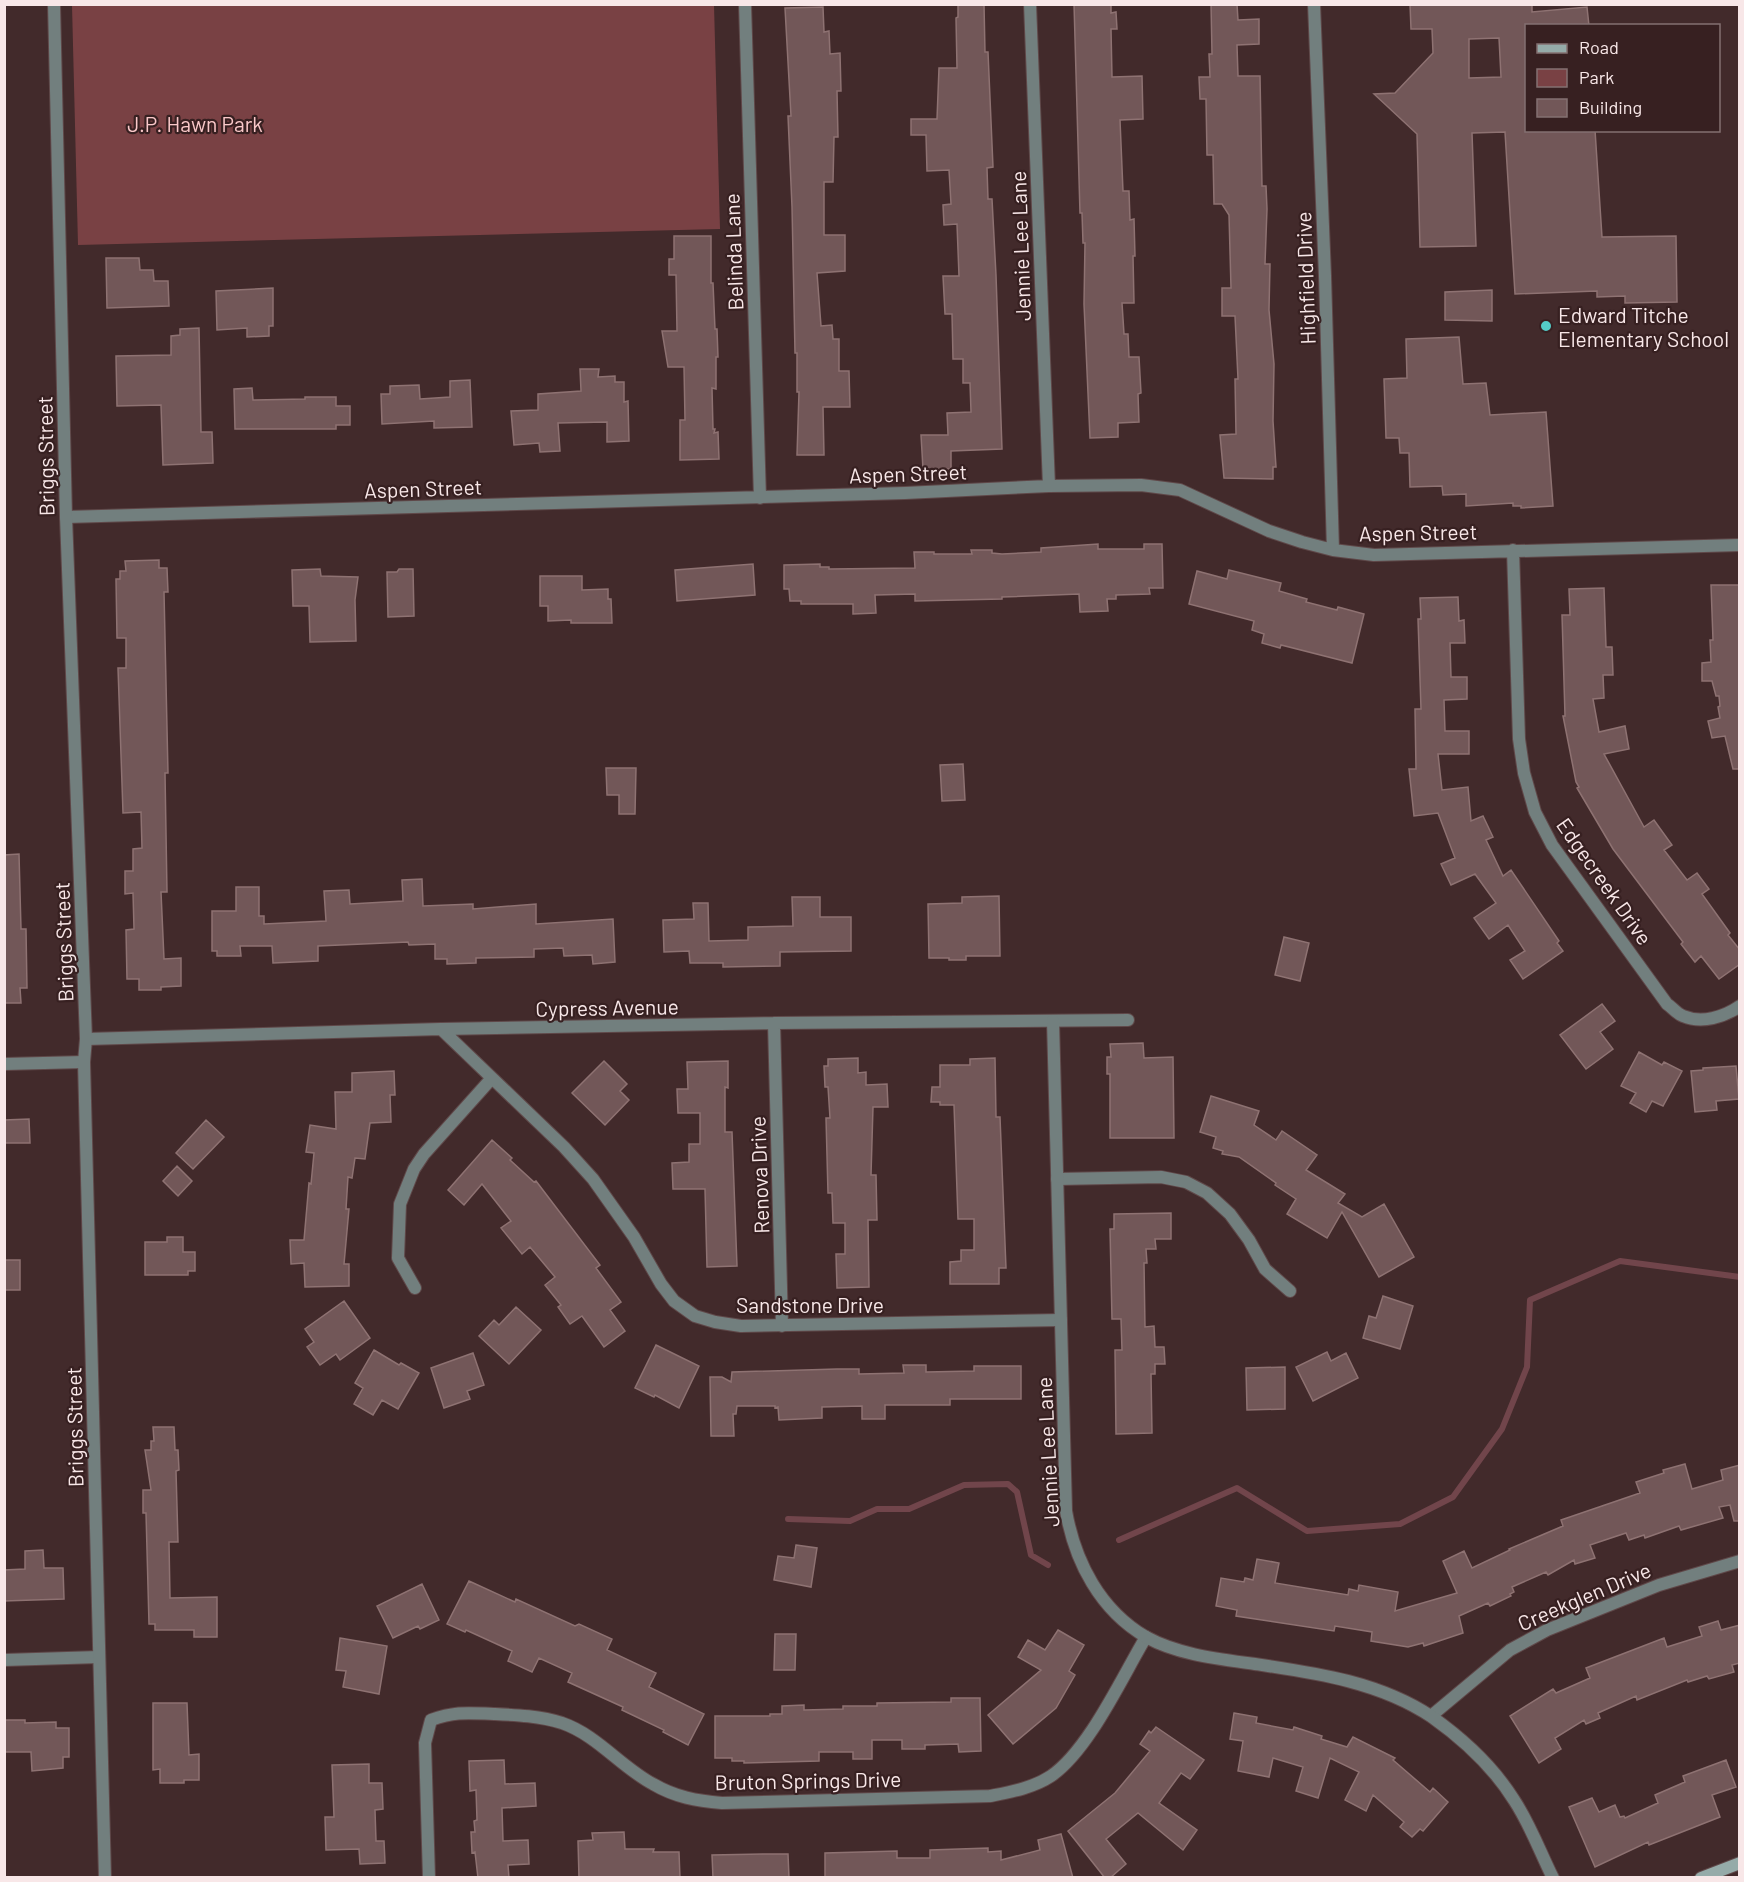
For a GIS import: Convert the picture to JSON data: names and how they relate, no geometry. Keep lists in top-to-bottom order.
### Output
{
  "streets": {
    "street": [
      "Jennie Lee Lane",
      "Belinda Lane",
      "Highfield Drive",
      "Briggs Street",
      "Aspen Street",
      "Edgecreek Drive",
      "Cypress Avenue",
      "Renova Drive",
      "Sandstone Drive",
      "Creekglen Drive",
      "Bruton Springs Drive"
    ]
  },
  "crossings": [
    ["Jennie Lee Lane", "Aspen Street"],
    ["Jennie Lee Lane", "Cypress Avenue"],
    ["Jennie Lee Lane", "Sandstone Drive"],
    ["Jennie Lee Lane", "Creekglen Drive"],
    ["Jennie Lee Lane", "Bruton Springs Drive"],
    ["Belinda Lane", "Aspen Street"],
    ["Highfield Drive", "Aspen Street"],
    ["Briggs Street", "Aspen Street"],
    ["Briggs Street", "Cypress Avenue"],
    ["Aspen Street", "Edgecreek Drive"],
    ["Cypress Avenue", "Renova Drive"],
    ["Cypress Avenue", "Sandstone Drive"],
    ["Renova Drive", "Sandstone Drive"]
  ],
  "parks": ["J.P. Hawn Park"],
  "places": ["Edward Titche Elementary School"],
  "legend": ["Road", "Park", "Building"]
}
